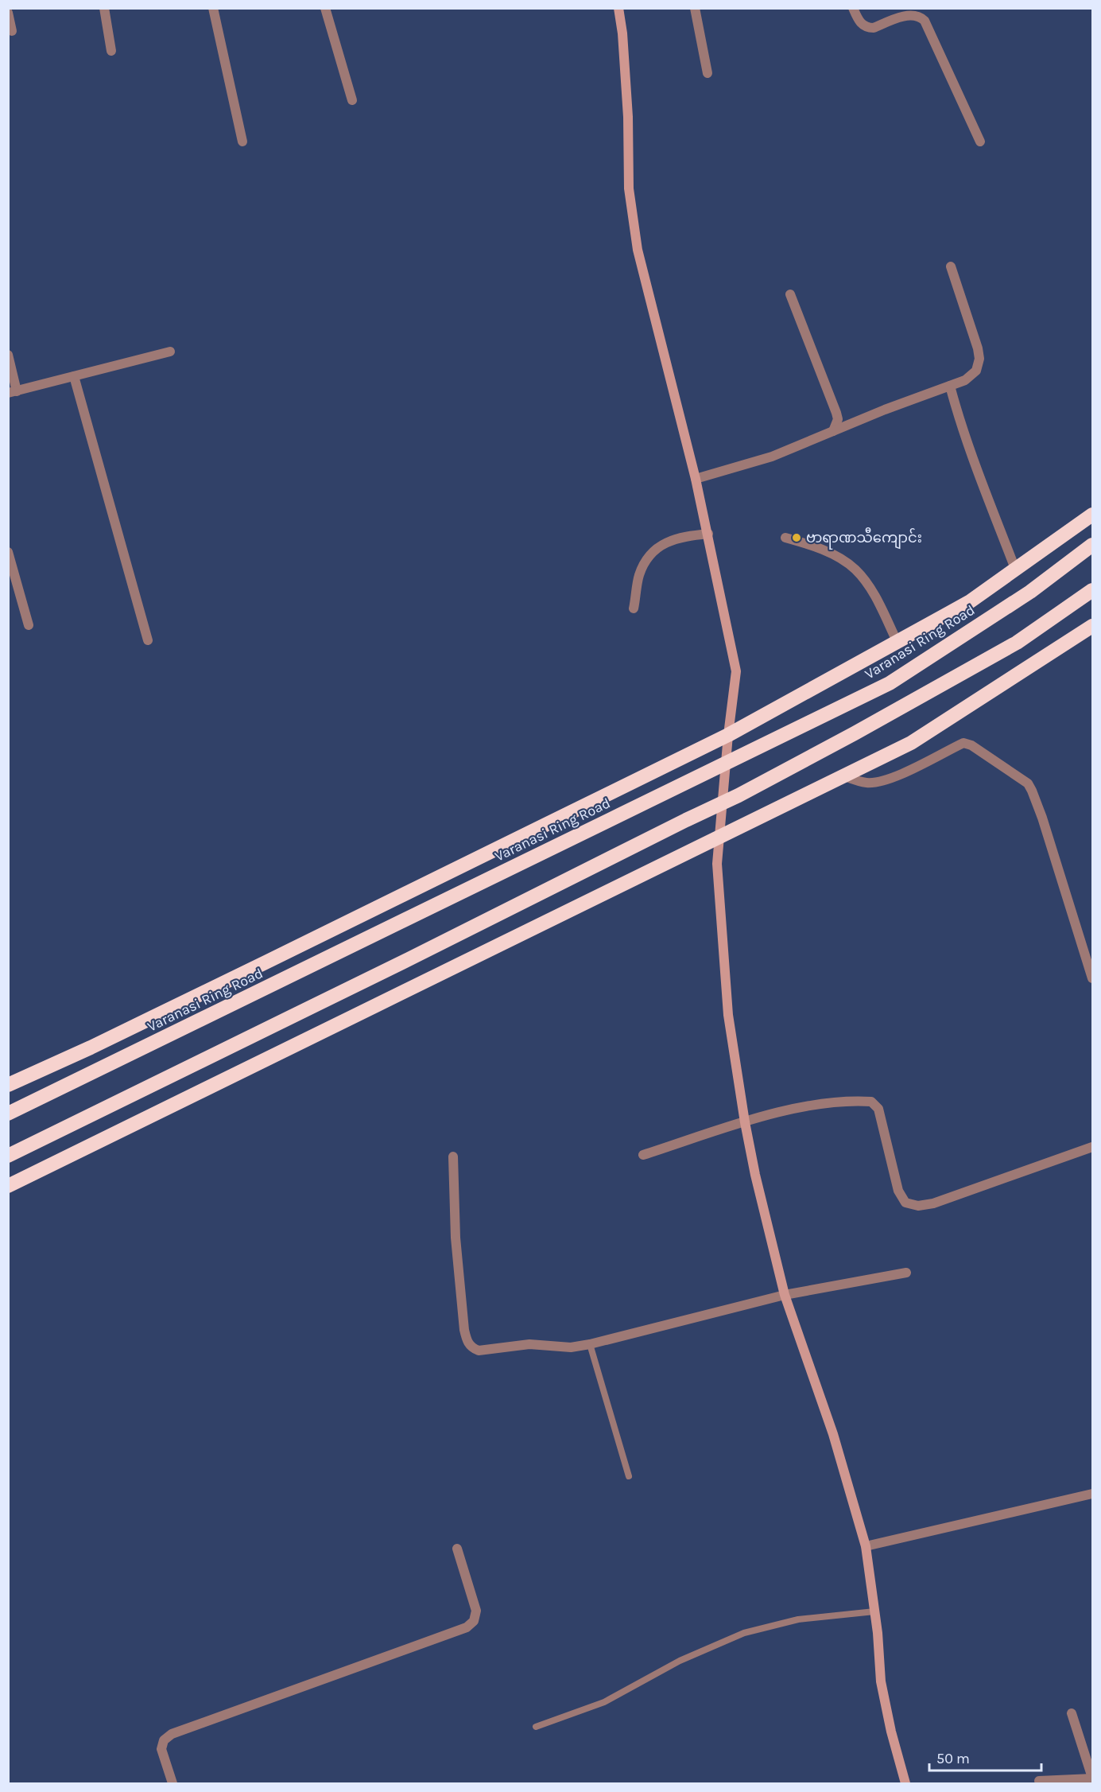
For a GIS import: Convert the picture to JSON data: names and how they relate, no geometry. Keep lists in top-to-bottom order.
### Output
{
  "streets": {
    "highway": ["Varanasi Ring Road"]
  },
  "places": ["ဗာရာဏသီကျောင်း"],
  "scale_bar": "50 m"
}
